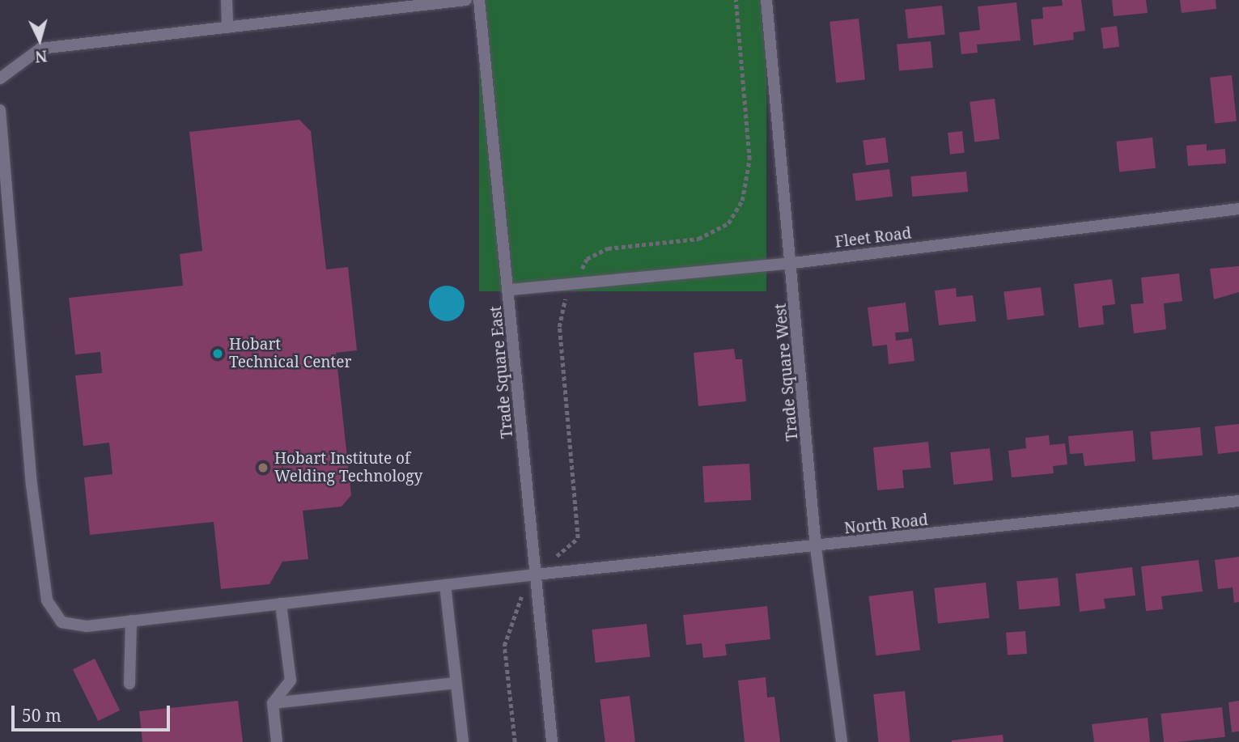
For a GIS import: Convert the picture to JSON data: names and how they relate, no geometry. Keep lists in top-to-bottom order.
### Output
{
  "streets": {
    "street": [
      "Fleet Road",
      "Trade Square East",
      "Trade Square West",
      "North Road"
    ]
  },
  "crossings": [
    ["Fleet Road", "Trade Square East"],
    ["Fleet Road", "Trade Square West"],
    ["Trade Square East", "North Road"],
    ["Trade Square West", "North Road"]
  ],
  "places": ["Hobart Technical Center", "Hobart Institute of Welding Technology"],
  "scale_bar": "50 m",
  "north": "bottom"
}
